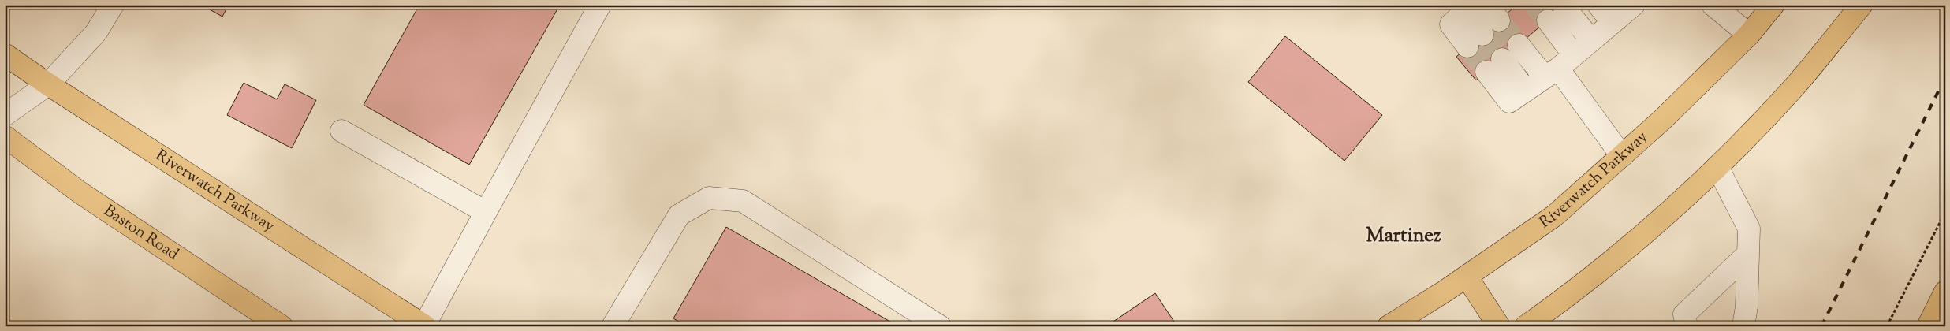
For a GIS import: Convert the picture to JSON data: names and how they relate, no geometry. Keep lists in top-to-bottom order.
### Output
{
  "streets": {
    "main road": ["Riverwatch Parkway", "Baston Road"]
  },
  "districts": ["Martinez"]
}
